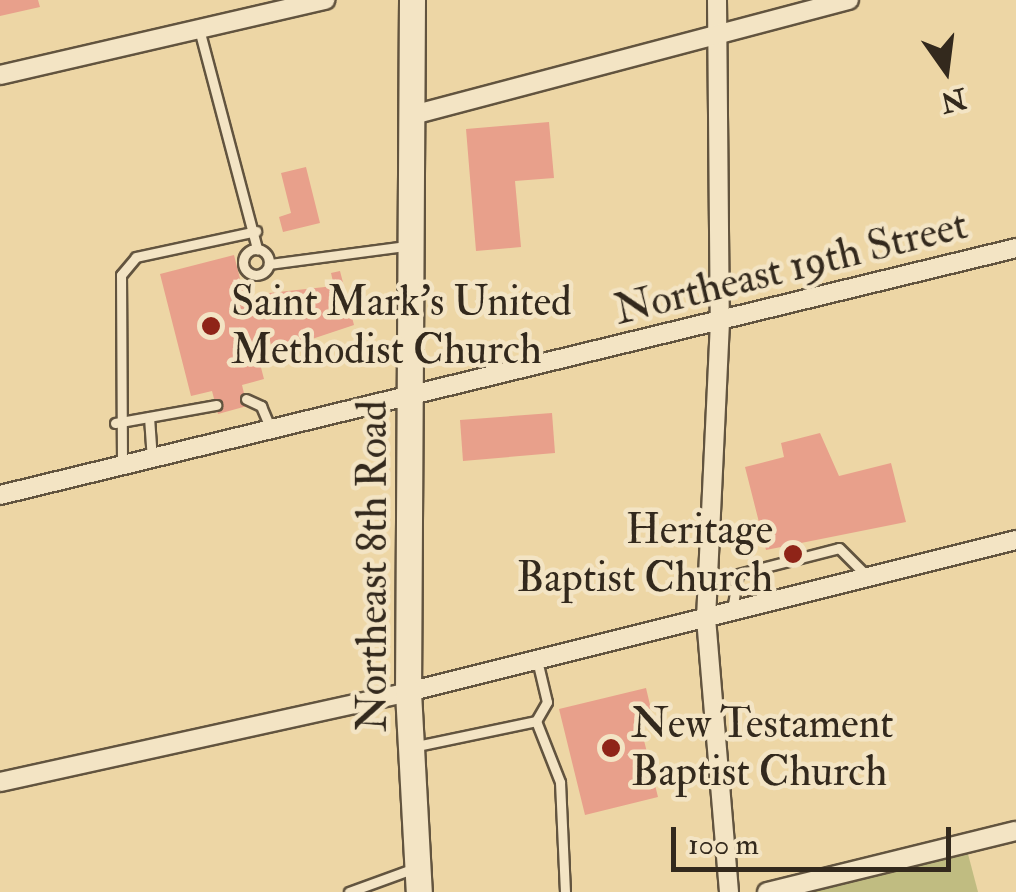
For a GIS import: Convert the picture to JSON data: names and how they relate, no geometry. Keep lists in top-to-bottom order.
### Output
{
  "streets": {
    "main road": ["Northeast 8th Road"],
    "street": ["Northeast 19th Street"]
  },
  "crossings": [
    ["Northeast 19th Street", "Northeast 8th Road"]
  ],
  "places": ["Saint Mark's United Methodist Church", "Heritage Baptist Church", "New Testament Baptist Church"],
  "scale_bar": "100 m",
  "north": "bottom"
}
